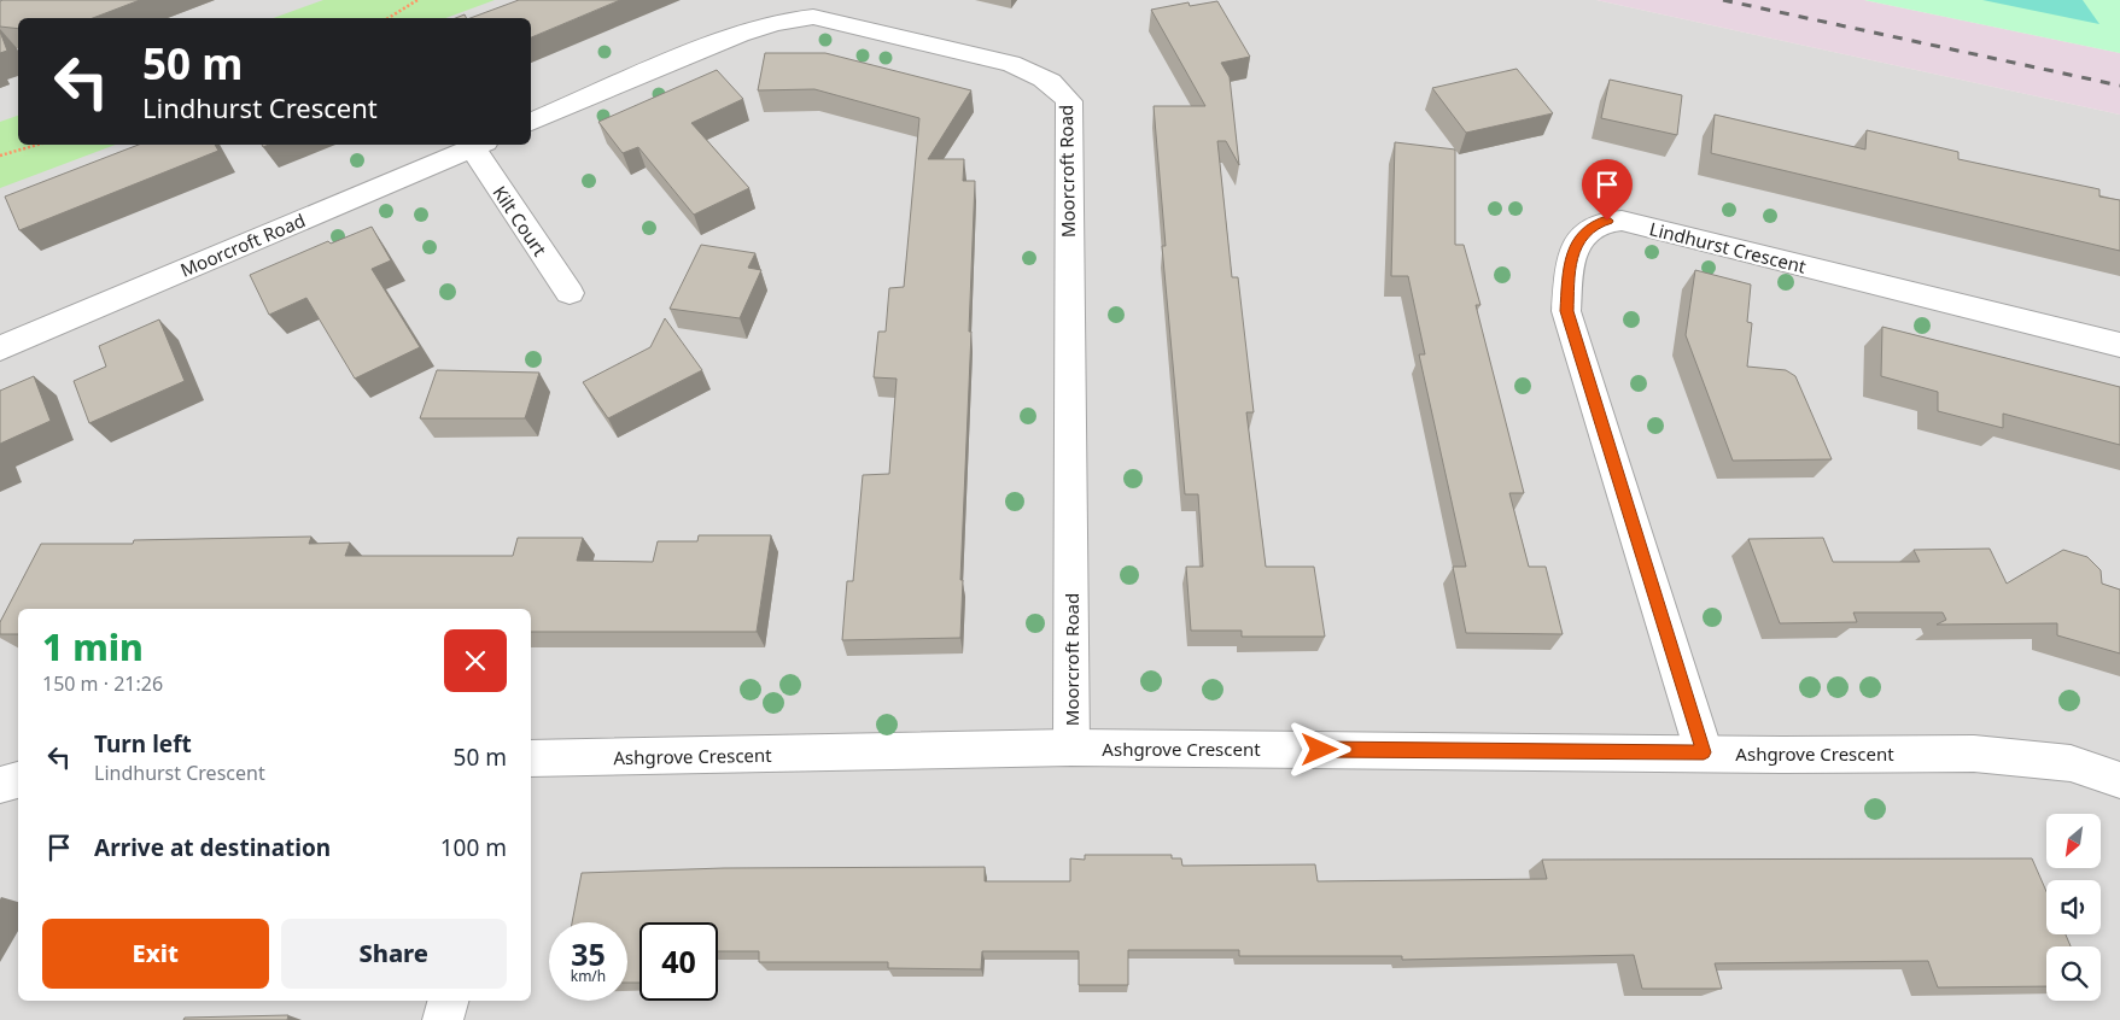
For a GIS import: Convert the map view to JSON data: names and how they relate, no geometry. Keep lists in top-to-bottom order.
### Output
{
  "streets": {
    "street": [
      "Moorcroft Road",
      "Kilt Court",
      "Lindhurst Crescent",
      "Ashgrove Crescent"
    ]
  },
  "crossings": [
    ["Moorcroft Road", "Kilt Court"],
    ["Moorcroft Road", "Ashgrove Crescent"],
    ["Lindhurst Crescent", "Ashgrove Crescent"]
  ],
  "north": "bottom left",
  "page": {
    "turn": ["50 m", "Lindhurst Crescent"],
    "heading": ["1 min", "150 m · 21:26"],
    "list": [
      {
        "name": "Turn left",
        "note": "Lindhurst Crescent",
        "value": "50 m"
      },
      {
        "name": "Arrive at destination",
        "value": "100 m"
      }
    ],
    "buttons": ["Exit", "Share"],
    "speed": "35 km/h",
    "limit": "40"
  }
}
